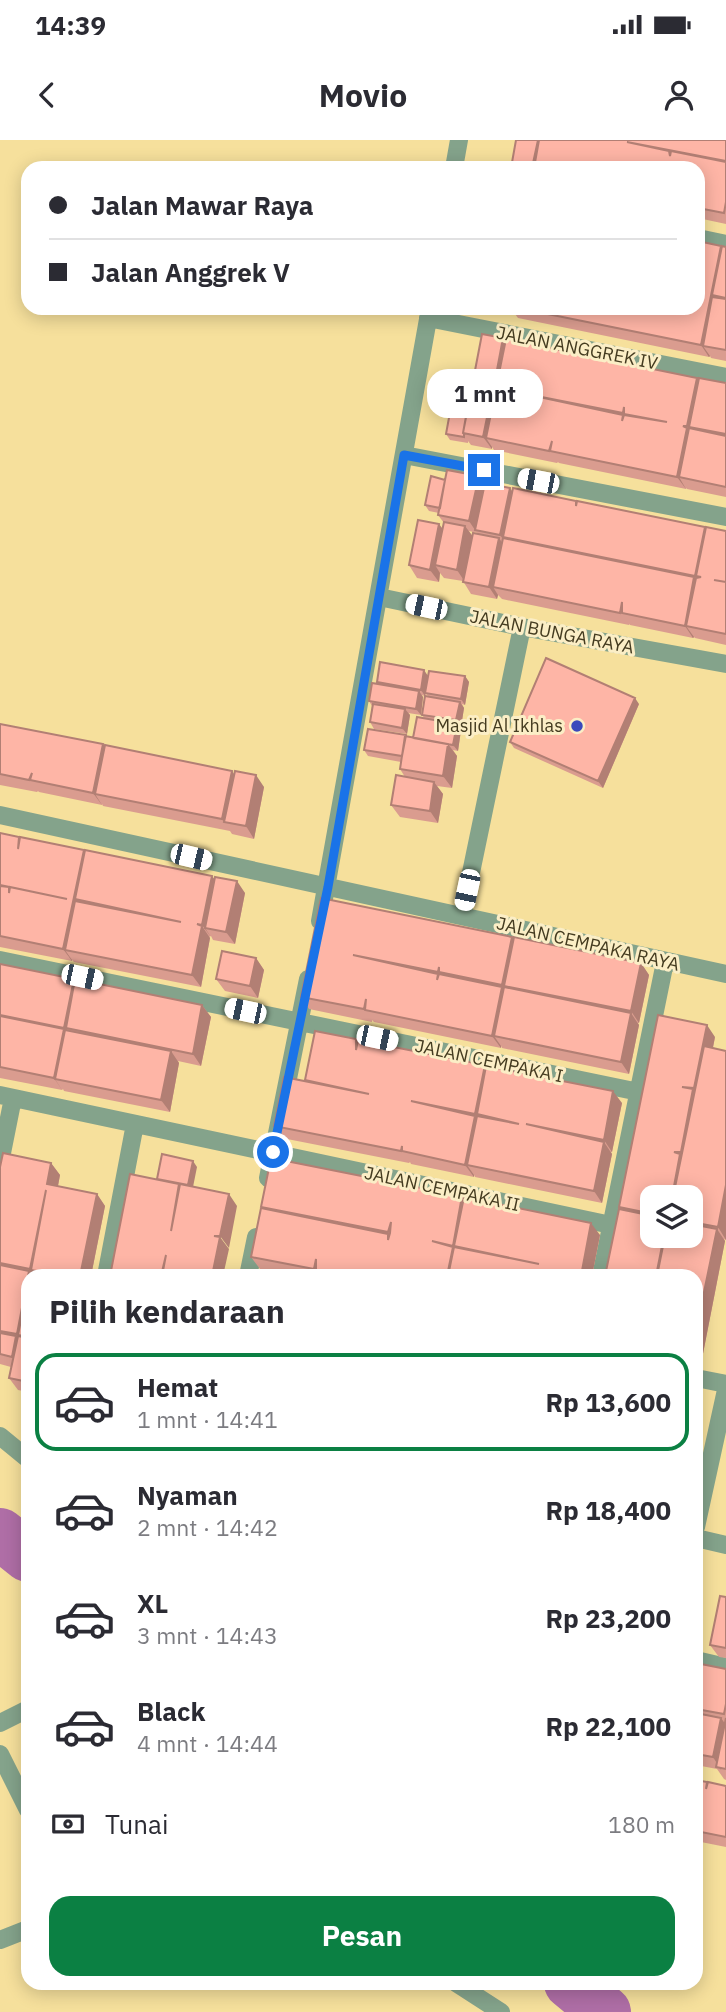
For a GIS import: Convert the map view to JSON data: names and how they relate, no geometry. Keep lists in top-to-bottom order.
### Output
{
  "streets": {
    "street": [
      "JALAN ANGGREK IV",
      "JALAN BUNGA RAYA",
      "JALAN CEMPAKA RAYA",
      "JALAN CEMPAKA I",
      "JALAN CEMPAKA II"
    ]
  },
  "places": ["Masjid Al Ikhlas"],
  "page": {
    "status": "14:39",
    "header": "Movio",
    "banner": ["Jalan Mawar Raya", "Jalan Anggrek V"],
    "bubble": "1 mnt",
    "heading": "Pilih kendaraan",
    "list": [
      {
        "name": "Hemat",
        "note": "1 mnt · 14:41",
        "value": "Rp 13,600"
      },
      {
        "name": "Nyaman",
        "note": "2 mnt · 14:42",
        "value": "Rp 18,400"
      },
      {
        "name": "XL",
        "note": "3 mnt · 14:43",
        "value": "Rp 23,200"
      },
      {
        "name": "Black",
        "note": "4 mnt · 14:44",
        "value": "Rp 22,100"
      }
    ],
    "pay": ["Tunai", "180 m"],
    "buttons": "Pesan"
  }
}
